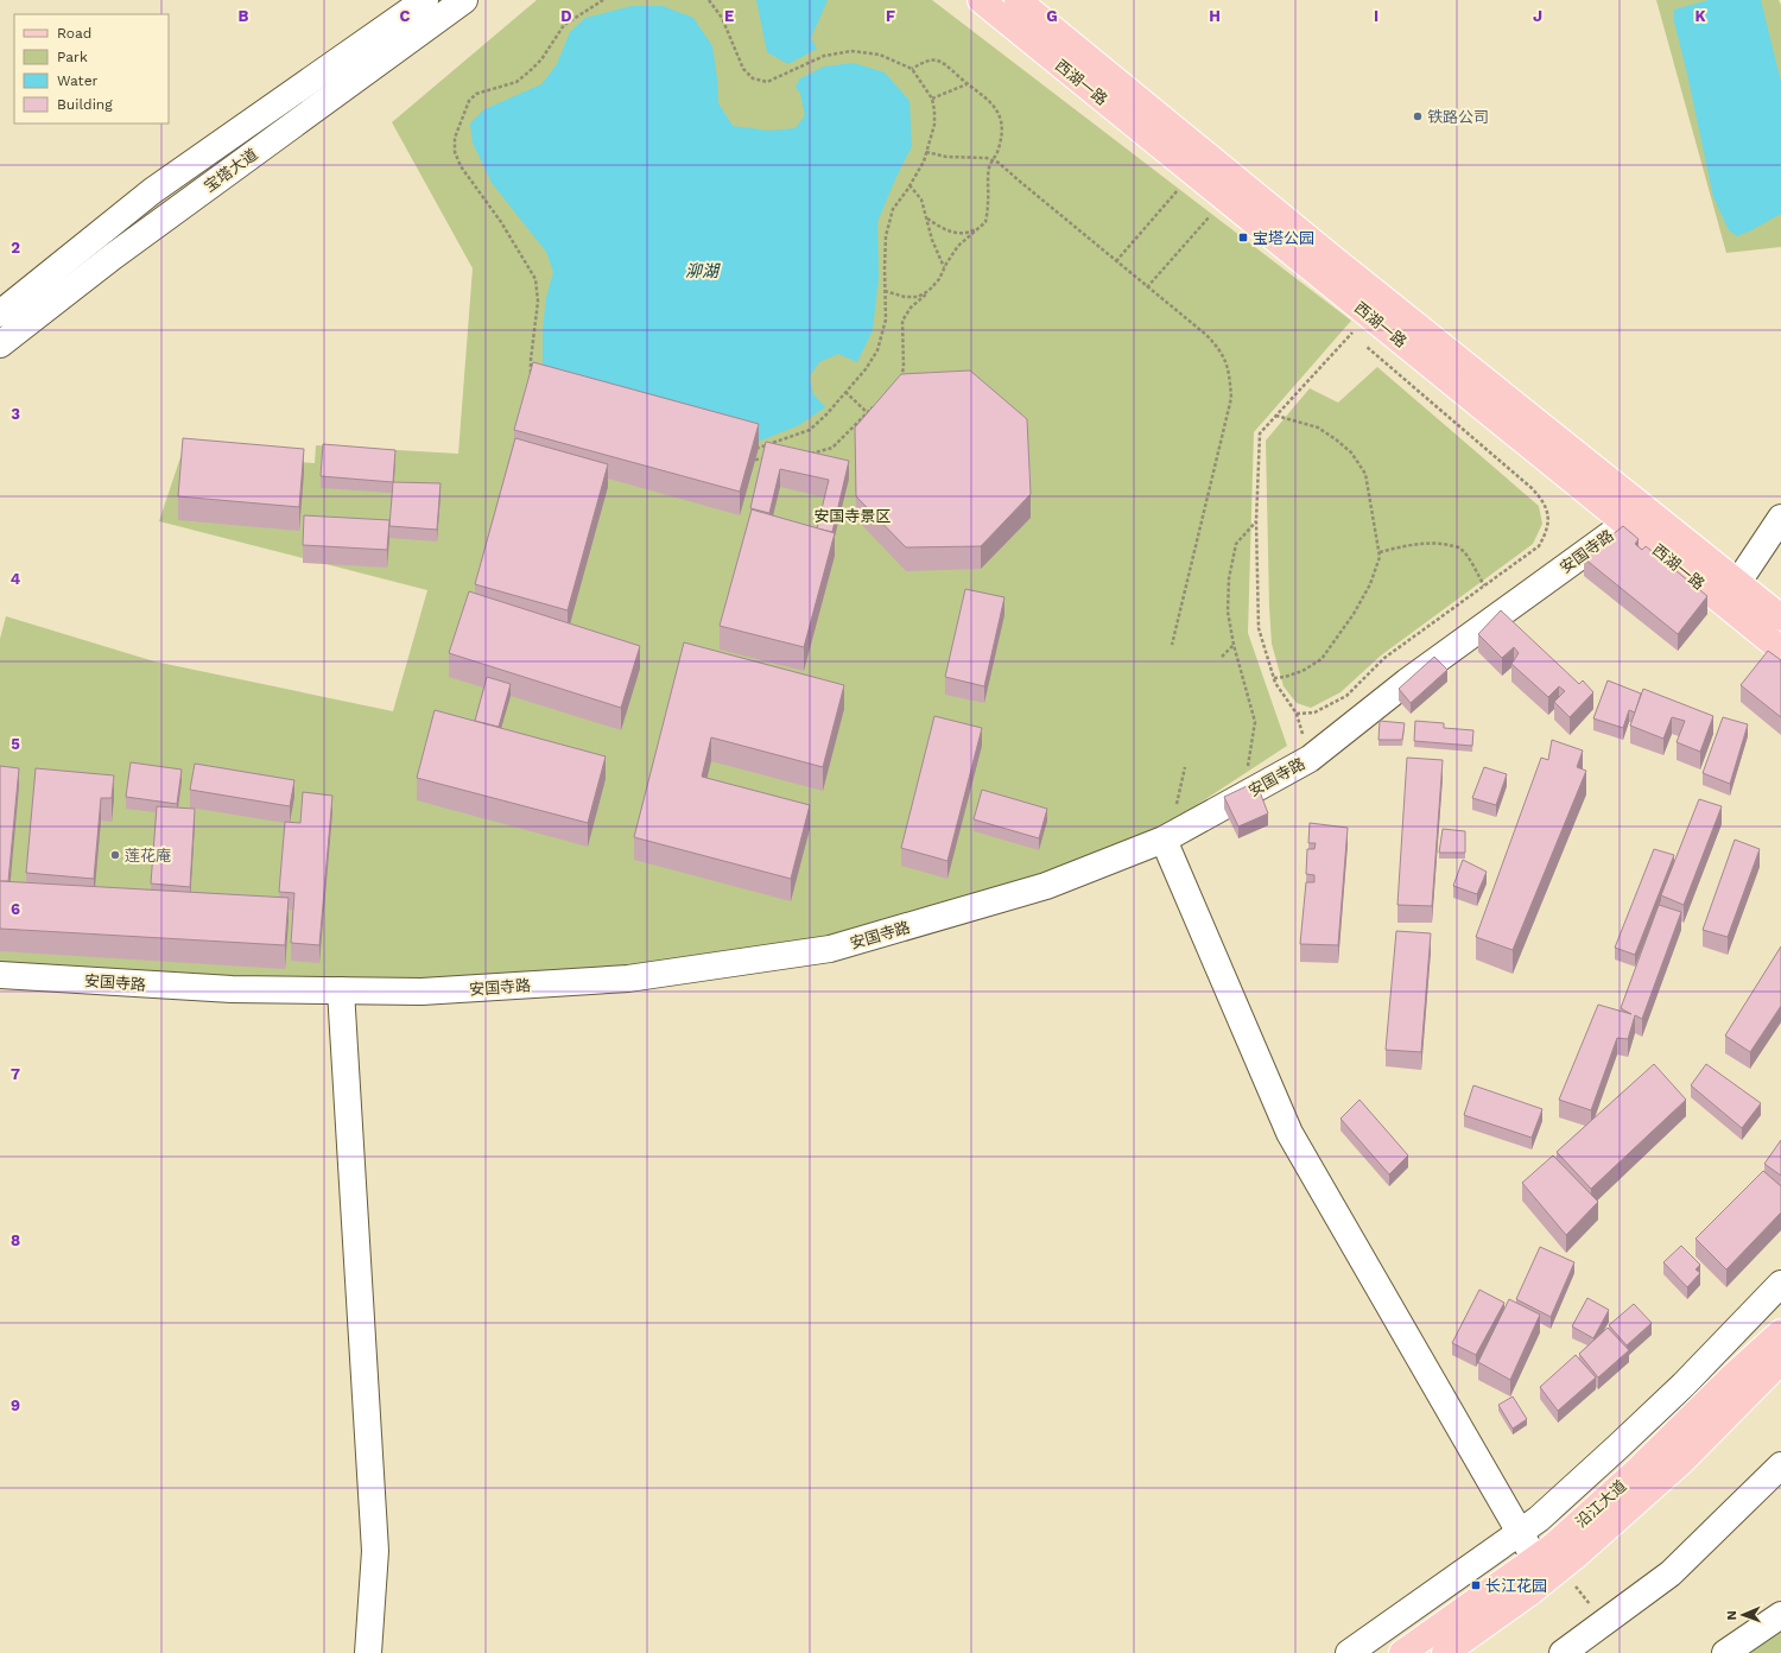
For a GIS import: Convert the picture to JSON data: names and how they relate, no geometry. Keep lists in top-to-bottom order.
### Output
{
  "streets": {
    "main road": ["西湖一路", "沿江大道"],
    "street": ["宝塔大道", "安国寺路"]
  },
  "crossings": [
    ["西湖一路", "安国寺路"]
  ],
  "water": ["泖湖"],
  "parks": ["安国寺景区"],
  "places": {
    "other": ["铁路公司", "莲花庵"],
    "transit": ["宝塔公园", "长江花园"]
  },
  "legend": [
    "Road",
    "Park",
    "Water",
    "Building"
  ],
  "north": "left",
  "grid": {
    "columns": [
      "B",
      "C",
      "D",
      "E",
      "F",
      "G",
      "H",
      "I",
      "J",
      "K"
    ],
    "rows": [
      "2",
      "3",
      "4",
      "5",
      "6",
      "7",
      "8",
      "9"
    ]
  }
}
